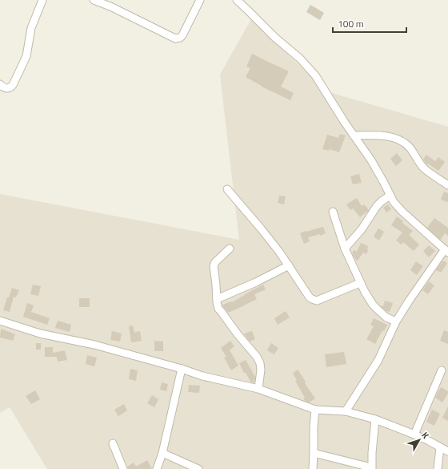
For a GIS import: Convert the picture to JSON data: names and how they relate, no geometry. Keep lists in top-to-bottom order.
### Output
{
  "scale_bar": "100 m",
  "north": "top right"
}
